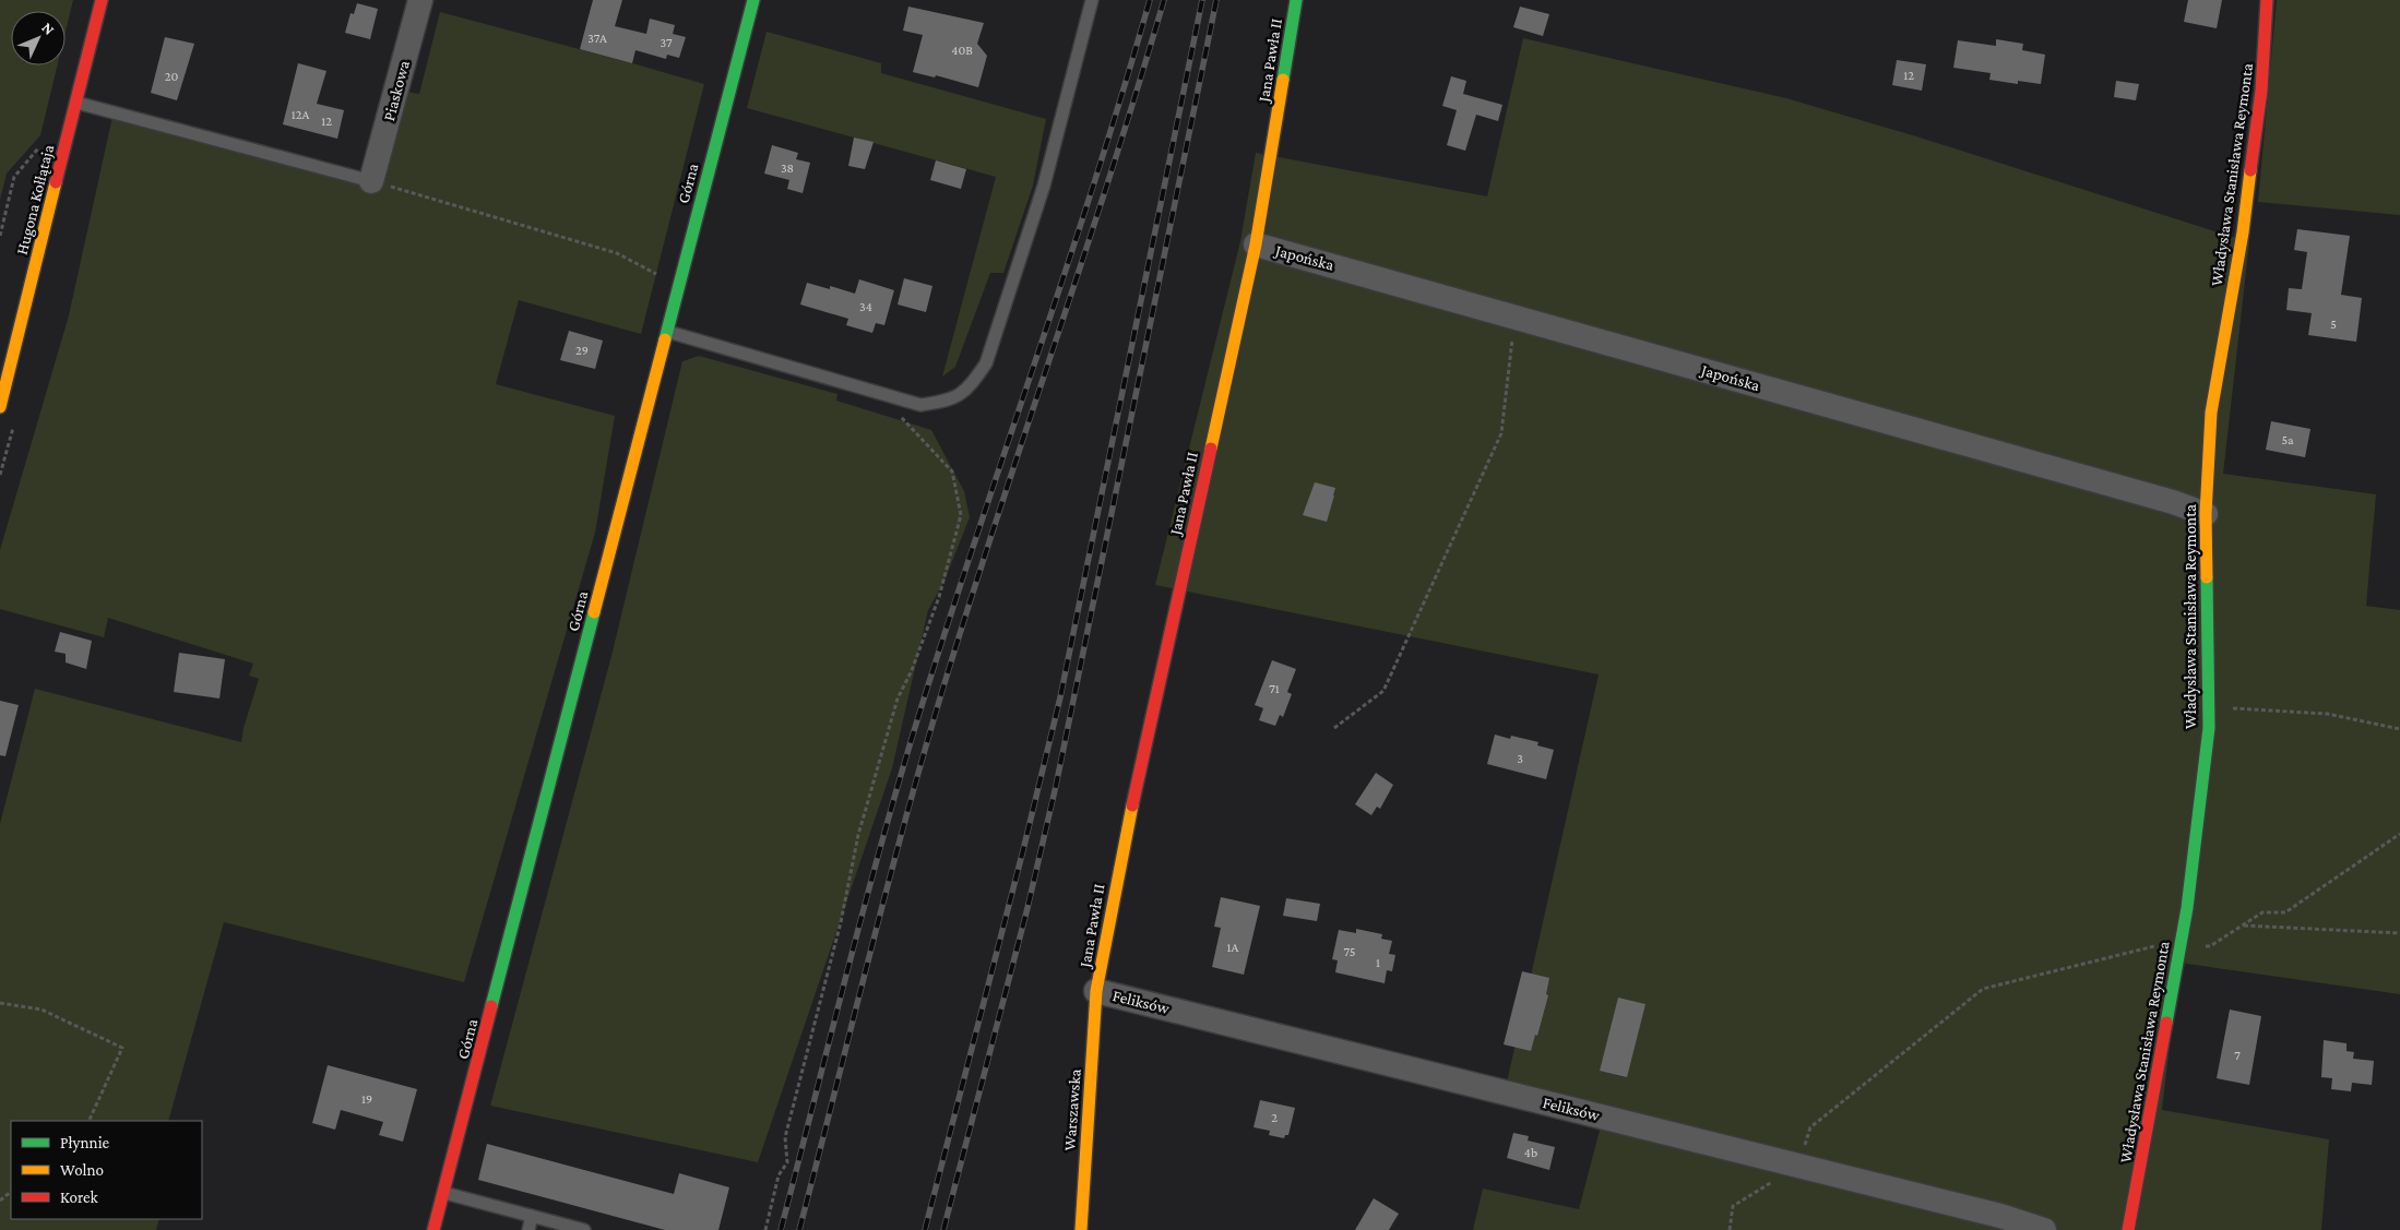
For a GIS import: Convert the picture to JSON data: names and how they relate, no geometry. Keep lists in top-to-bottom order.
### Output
{
  "streets": {
    "street": [
      "Jana Pawła II",
      "Piaskowa",
      "Władysława Stanisława Reymonta",
      "Górna",
      "Hugona Kołłątaja",
      "Japońska",
      "Feliksów",
      "Warszawska"
    ]
  },
  "crossings": [
    ["Jana Pawła II", "Japońska"],
    ["Jana Pawła II", "Feliksów"],
    ["Jana Pawła II", "Warszawska"],
    ["Władysława Stanisława Reymonta", "Japońska"],
    ["Feliksów", "Warszawska"]
  ],
  "house_numbers": [
    "37A",
    "37",
    "40B",
    "12",
    "20",
    "12A",
    "12",
    "38",
    "34",
    "5",
    "29",
    "5a",
    "71",
    "3",
    "1A",
    "75",
    "1",
    "7",
    "19",
    "2",
    "4b"
  ],
  "legend": ["Płynnie", "Wolno", "Korek"],
  "north": "top right"
}
